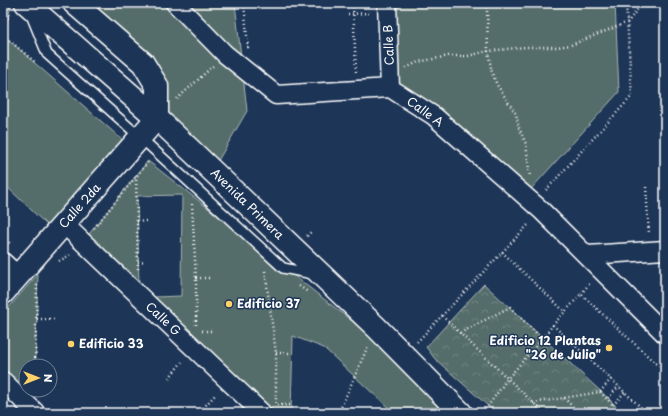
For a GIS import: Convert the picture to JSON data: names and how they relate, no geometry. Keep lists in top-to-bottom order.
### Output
{
  "streets": {
    "main road": ["Avenida Primera", "Calle 2da"],
    "street": ["Calle B", "Calle A", "Calle G"]
  },
  "crossings": [
    ["Calle B", "Calle A"],
    ["Avenida Primera", "Calle 2da"],
    ["Calle 2da", "Calle G"]
  ],
  "places": ["Edificio 37", "Edificio 33", "Edificio 12 Plantas \"26 de Julio\""],
  "north": "right"
}
